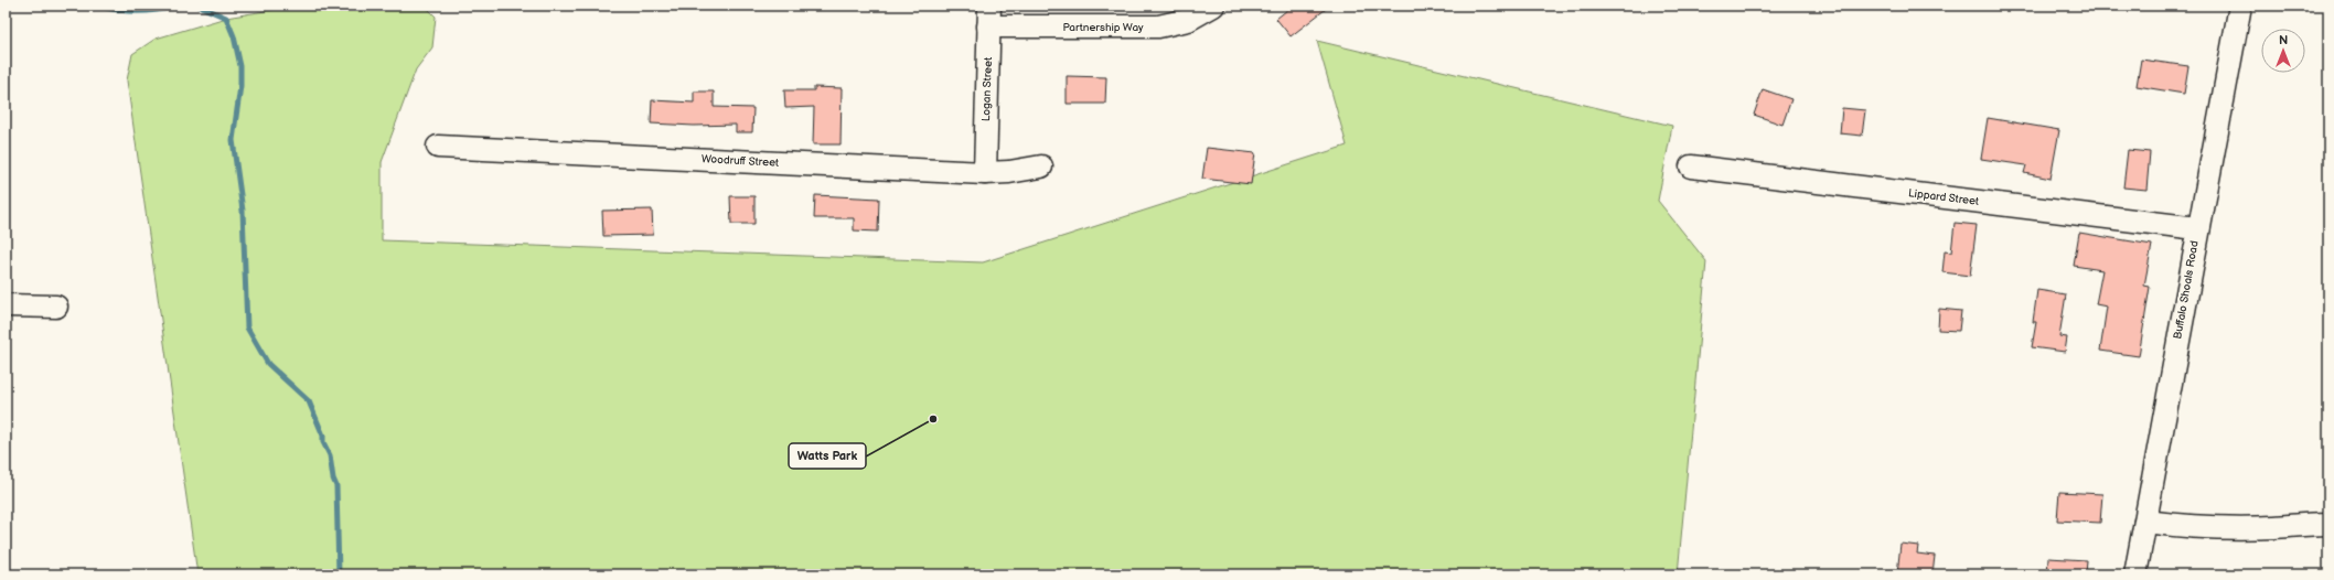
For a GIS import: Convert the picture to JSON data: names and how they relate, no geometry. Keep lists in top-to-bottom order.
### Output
{
  "streets": {
    "street": [
      "Partnership Way",
      "Logan Street",
      "Woodruff Street",
      "Lippard Street",
      "Buffalo Shoals Road"
    ]
  },
  "crossings": [
    ["Partnership Way", "Logan Street"],
    ["Logan Street", "Woodruff Street"],
    ["Lippard Street", "Buffalo Shoals Road"]
  ],
  "places": ["Watts Park"],
  "north": "top"
}
